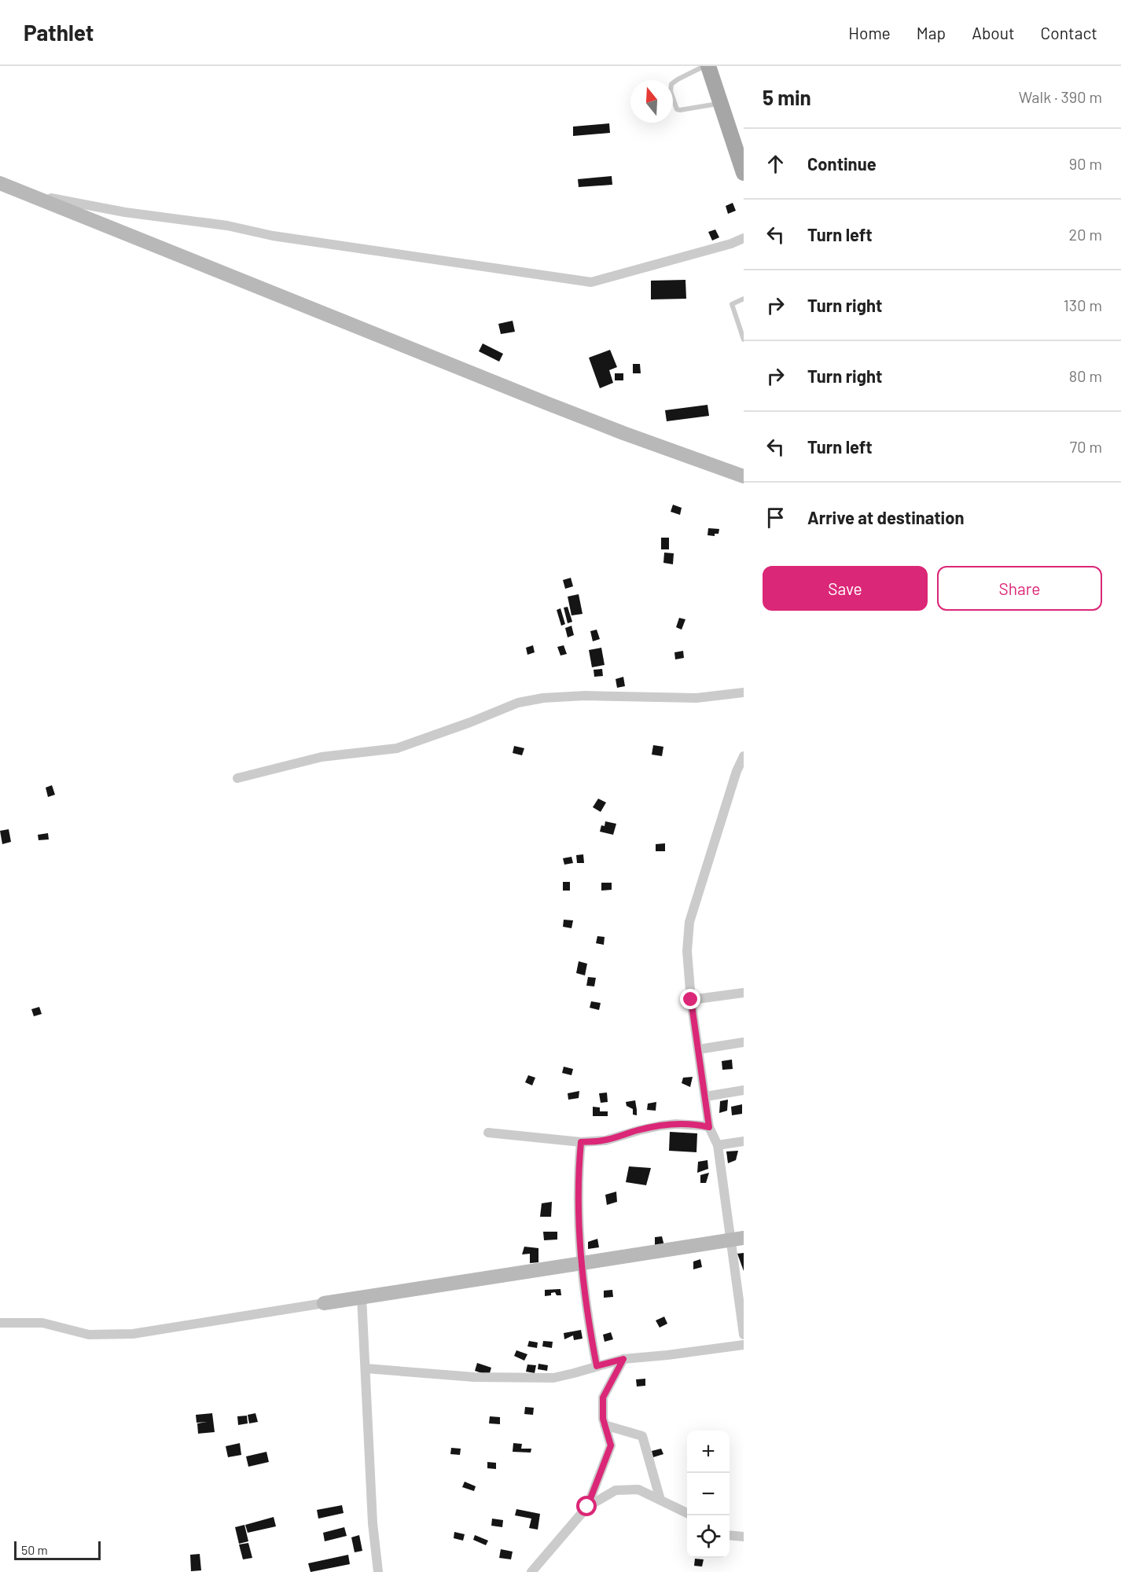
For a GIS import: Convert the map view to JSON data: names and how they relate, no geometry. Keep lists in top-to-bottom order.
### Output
{
  "scale_bar": "50 m",
  "north": "top",
  "page": {
    "header": "Pathlet",
    "nav": [
      "Home",
      "Map",
      "About",
      "Contact"
    ],
    "heading": ["5 min", "Walk · 390 m"],
    "list": [
      ["Continue", "90 m"],
      ["Turn left", "20 m"],
      ["Turn right", "130 m"],
      ["Turn right", "80 m"],
      ["Turn left", "70 m"],
      "Arrive at destination"
    ],
    "buttons": ["Save", "Share"],
    "map_buttons": ["+", "−"],
    "scale": "50 m"
  }
}
